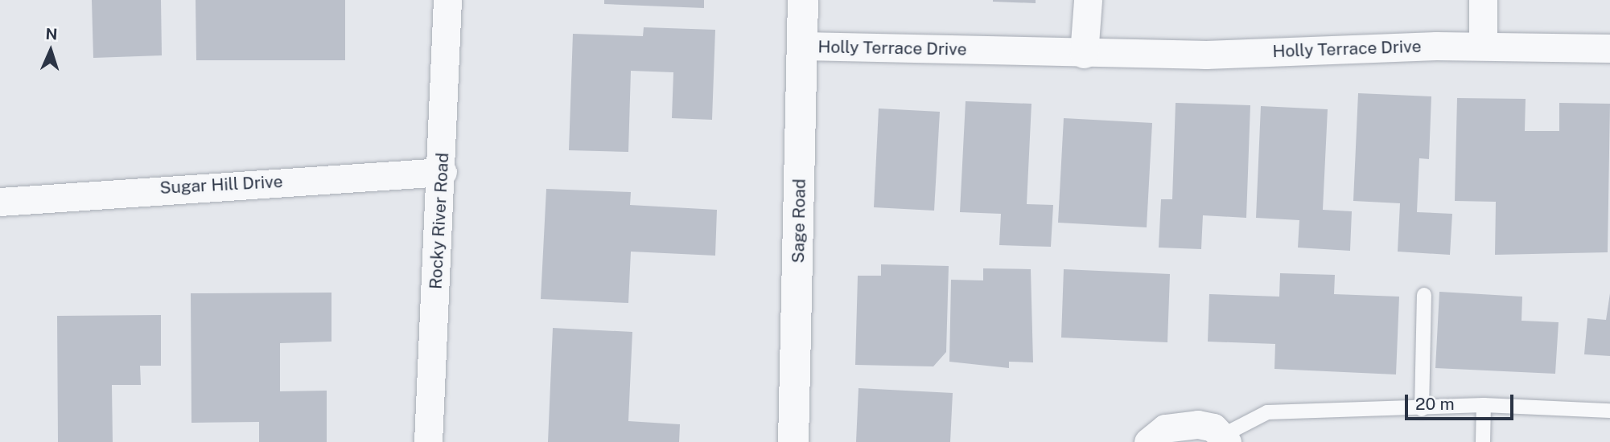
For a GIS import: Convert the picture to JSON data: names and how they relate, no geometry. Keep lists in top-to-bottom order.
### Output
{
  "streets": {
    "street": [
      "Holly Terrace Drive",
      "Sugar Hill Drive",
      "Rocky River Road",
      "Sage Road"
    ]
  },
  "crossings": [
    ["Holly Terrace Drive", "Sage Road"],
    ["Sugar Hill Drive", "Rocky River Road"]
  ],
  "scale_bar": "20 m",
  "north": "top"
}
